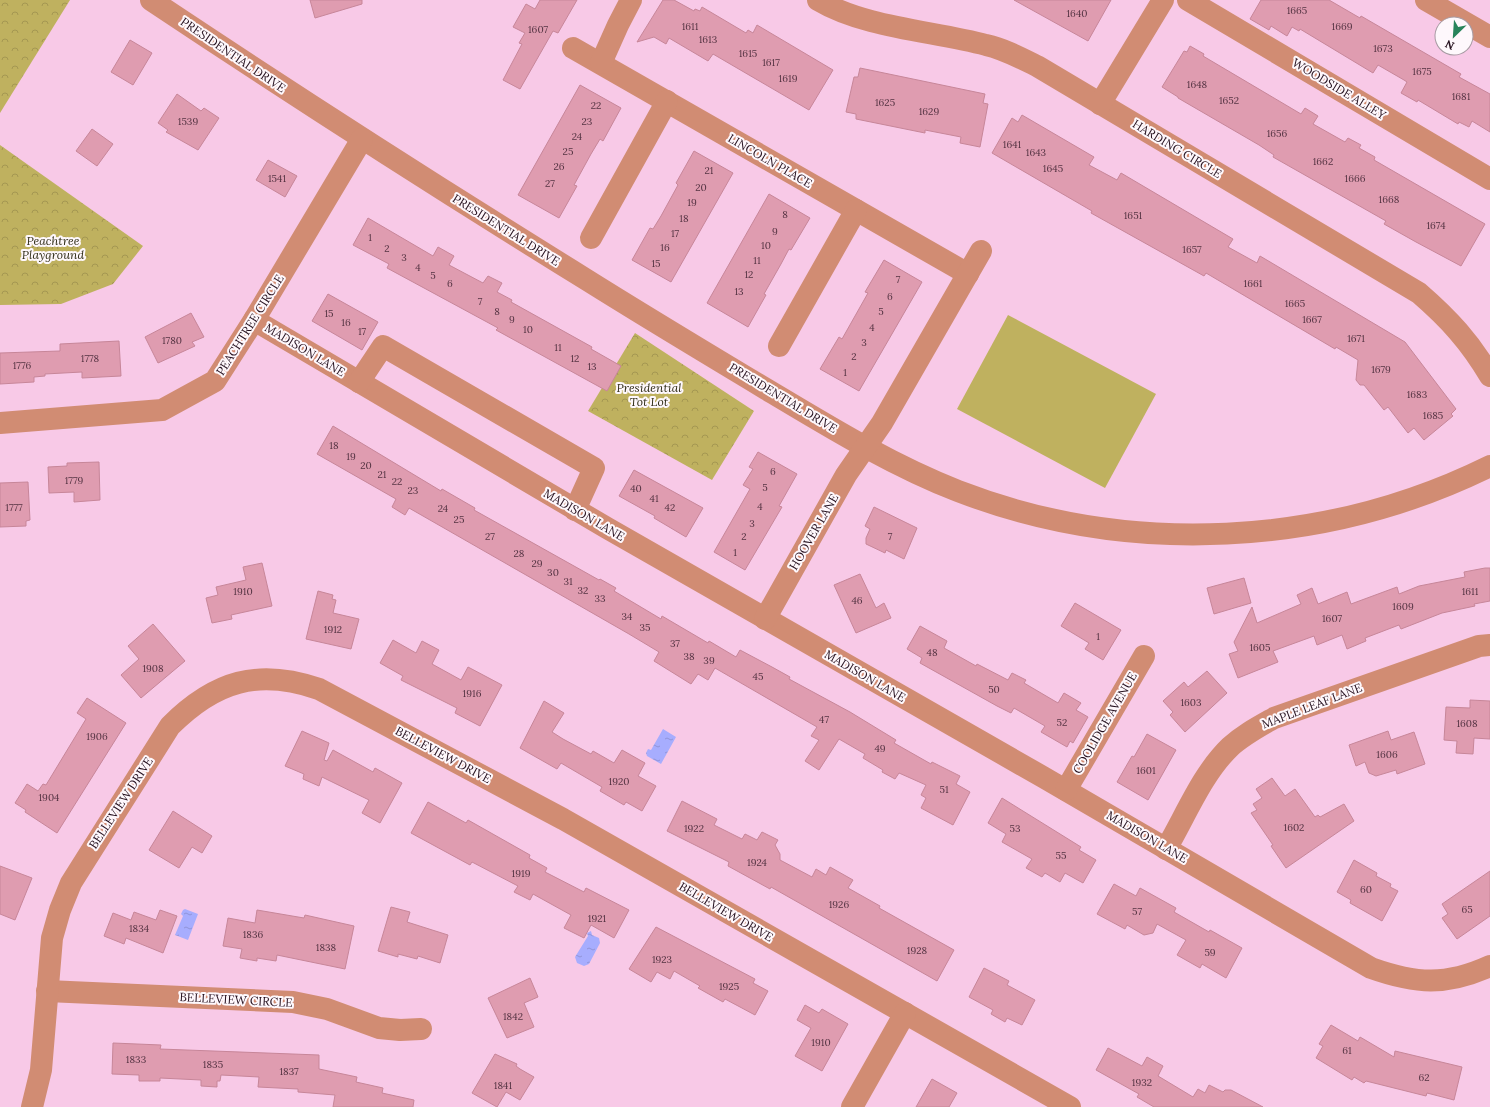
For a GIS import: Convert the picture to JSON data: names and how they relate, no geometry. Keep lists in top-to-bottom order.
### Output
{
  "streets": {
    "street": [
      "PRESIDENTIAL DRIVE",
      "WOODSIDE ALLEY",
      "HARDING CIRCLE",
      "LINCOLN PLACE",
      "PEACHTREE CIRCLE",
      "MADISON LANE",
      "HOOVER LANE",
      "MAPLE LEAF LANE",
      "COOLIDGE AVENUE",
      "BELLEVIEW DRIVE",
      "BELLEVIEW CIRCLE"
    ]
  },
  "crossings": [
    ["PRESIDENTIAL DRIVE", "PEACHTREE CIRCLE"],
    ["PRESIDENTIAL DRIVE", "HOOVER LANE"],
    ["PEACHTREE CIRCLE", "MADISON LANE"],
    ["MADISON LANE", "HOOVER LANE"],
    ["MADISON LANE", "MAPLE LEAF LANE"],
    ["MADISON LANE", "COOLIDGE AVENUE"],
    ["BELLEVIEW DRIVE", "BELLEVIEW CIRCLE"]
  ],
  "parks": ["Peachtree Playground", "Presidential Tot Lot"],
  "house_numbers": [
    "1665",
    "1640",
    "1611",
    "1669",
    "1607",
    "1613",
    "1673",
    "1615",
    "1617",
    "1675",
    "1619",
    "1648",
    "1681",
    "1652",
    "1625",
    "22",
    "1629",
    "1539",
    "23",
    "1656",
    "24",
    "1641",
    "25",
    "1643",
    "1662",
    "26",
    "1645",
    "21",
    "1541",
    "1666",
    "27",
    "20",
    "1668",
    "19",
    "8",
    "1651",
    "18",
    "1674",
    "9",
    "17",
    "1",
    "10",
    "16",
    "2",
    "1657",
    "3",
    "11",
    "15",
    "4",
    "12",
    "5",
    "7",
    "6",
    "1661",
    "13",
    "6",
    "7",
    "1665",
    "8",
    "5",
    "15",
    "9",
    "1667",
    "16",
    "4",
    "10",
    "17",
    "1671",
    "1780",
    "3",
    "11",
    "2",
    "1778",
    "12",
    "1776",
    "13",
    "1679",
    "1",
    "1683",
    "1685",
    "18",
    "19",
    "20",
    "6",
    "21",
    "1779",
    "22",
    "5",
    "40",
    "23",
    "41",
    "4",
    "1777",
    "42",
    "24",
    "25",
    "3",
    "27",
    "2",
    "7",
    "1",
    "28",
    "29",
    "30",
    "31",
    "32",
    "1910",
    "1611",
    "33",
    "46",
    "1609",
    "34",
    "1607",
    "35",
    "1912",
    "1",
    "37",
    "1605",
    "48",
    "38",
    "39",
    "1908",
    "45",
    "50",
    "1916",
    "1603",
    "47",
    "52",
    "1608",
    "1906",
    "49",
    "1606",
    "1601",
    "1920",
    "51",
    "1904",
    "1602",
    "1922",
    "53",
    "55",
    "1924",
    "1919",
    "60",
    "1926",
    "65",
    "57",
    "1921",
    "1834",
    "1836",
    "1838",
    "1928",
    "59",
    "1923",
    "1925",
    "1842",
    "1910",
    "61",
    "1833",
    "1835",
    "1837",
    "62",
    "1932",
    "1841"
  ],
  "north": "bottom left"
}
